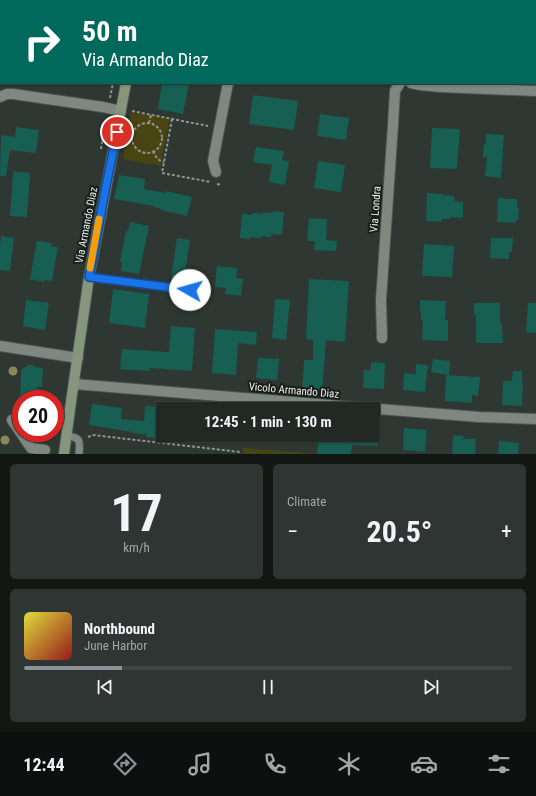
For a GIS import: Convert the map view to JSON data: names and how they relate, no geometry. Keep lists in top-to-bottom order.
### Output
{
  "streets": {
    "street": ["Via Londra", "Via Armando Diaz", "Vicolo Armando Diaz"]
  },
  "crossings": [
    ["Via Armando Diaz", "Vicolo Armando Diaz"]
  ],
  "page": {
    "turn": ["50 m", "Via Armando Diaz"],
    "limit": "20",
    "trip": "12:45 · 1 min · 130 m",
    "tile": [
      ["17", "km/h"],
      "Climate"
    ],
    "heat": ["−", "20.5°", "+"],
    "song": ["Northbound", "June Harbor"],
    "tabs": "12:44"
  }
}
